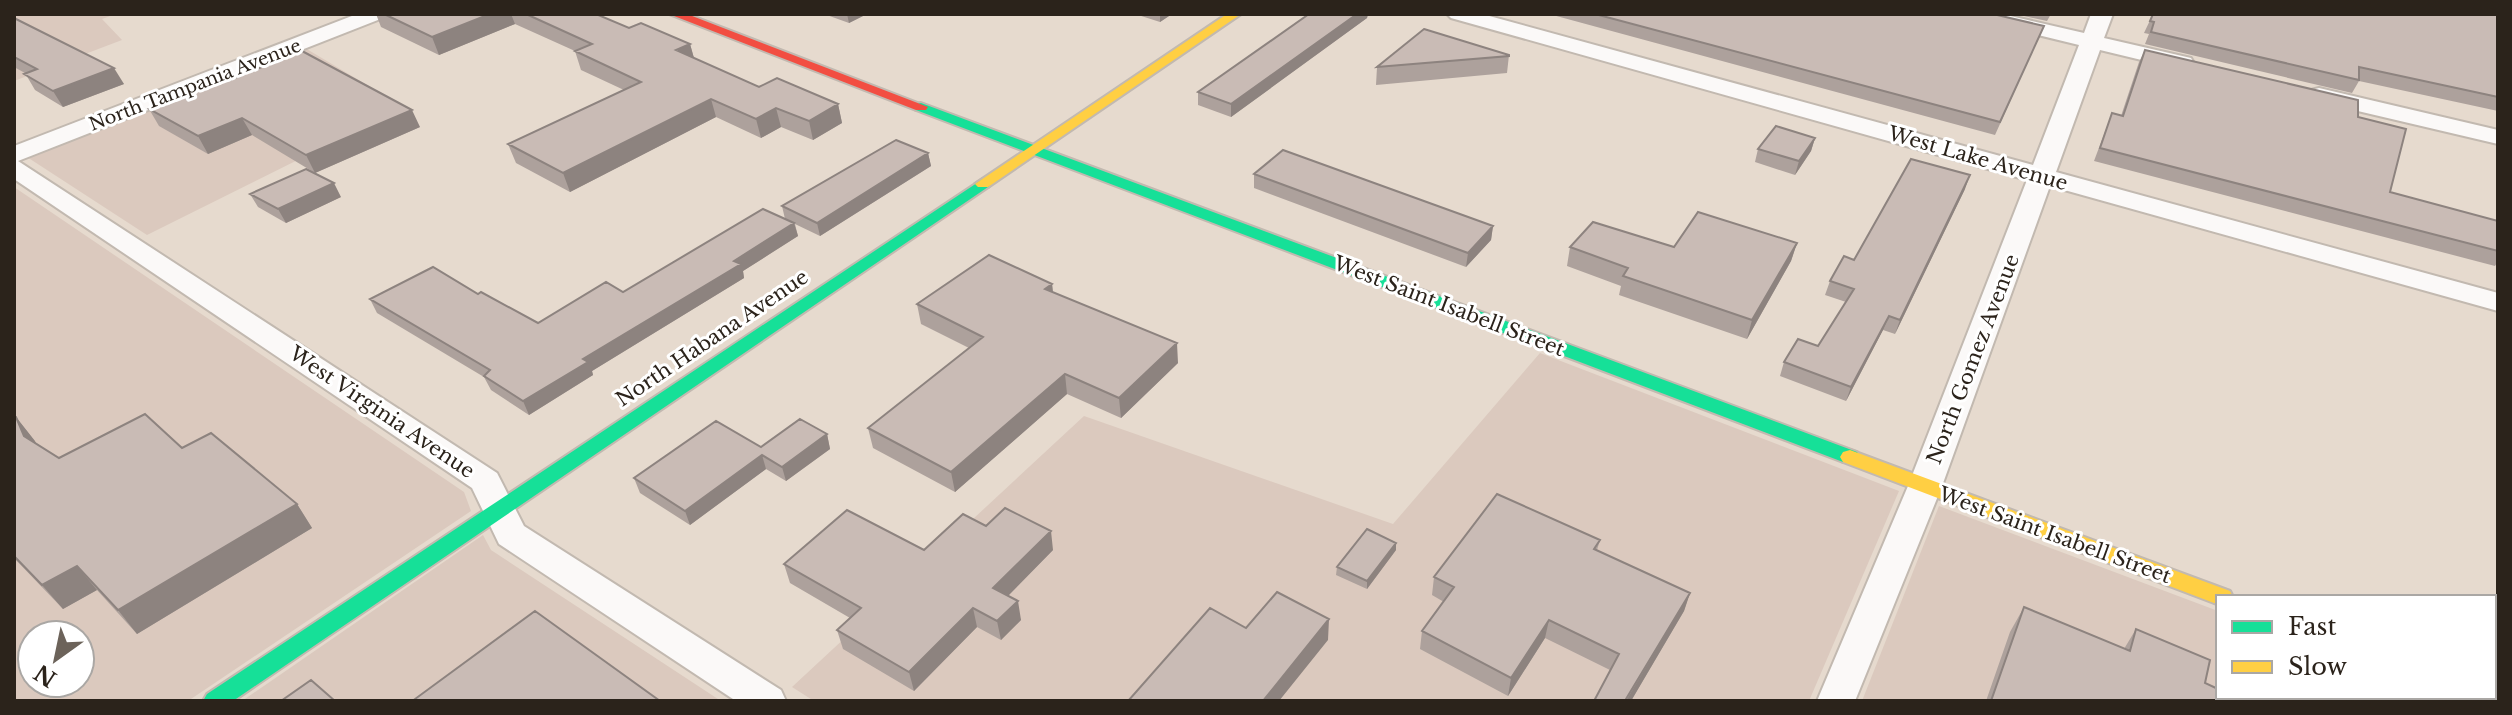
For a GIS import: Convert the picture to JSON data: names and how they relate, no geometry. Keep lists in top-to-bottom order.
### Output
{
  "streets": {
    "street": [
      "North Tampania Avenue",
      "West Lake Avenue",
      "West Saint Isabell Street",
      "North Habana Avenue",
      "North Gomez Avenue",
      "West Virginia Avenue"
    ]
  },
  "crossings": [
    ["West Lake Avenue", "North Gomez Avenue"],
    ["West Saint Isabell Street", "North Habana Avenue"],
    ["West Saint Isabell Street", "North Gomez Avenue"],
    ["North Habana Avenue", "West Virginia Avenue"]
  ],
  "legend": ["Fast", "Slow"],
  "north": "bottom left"
}
